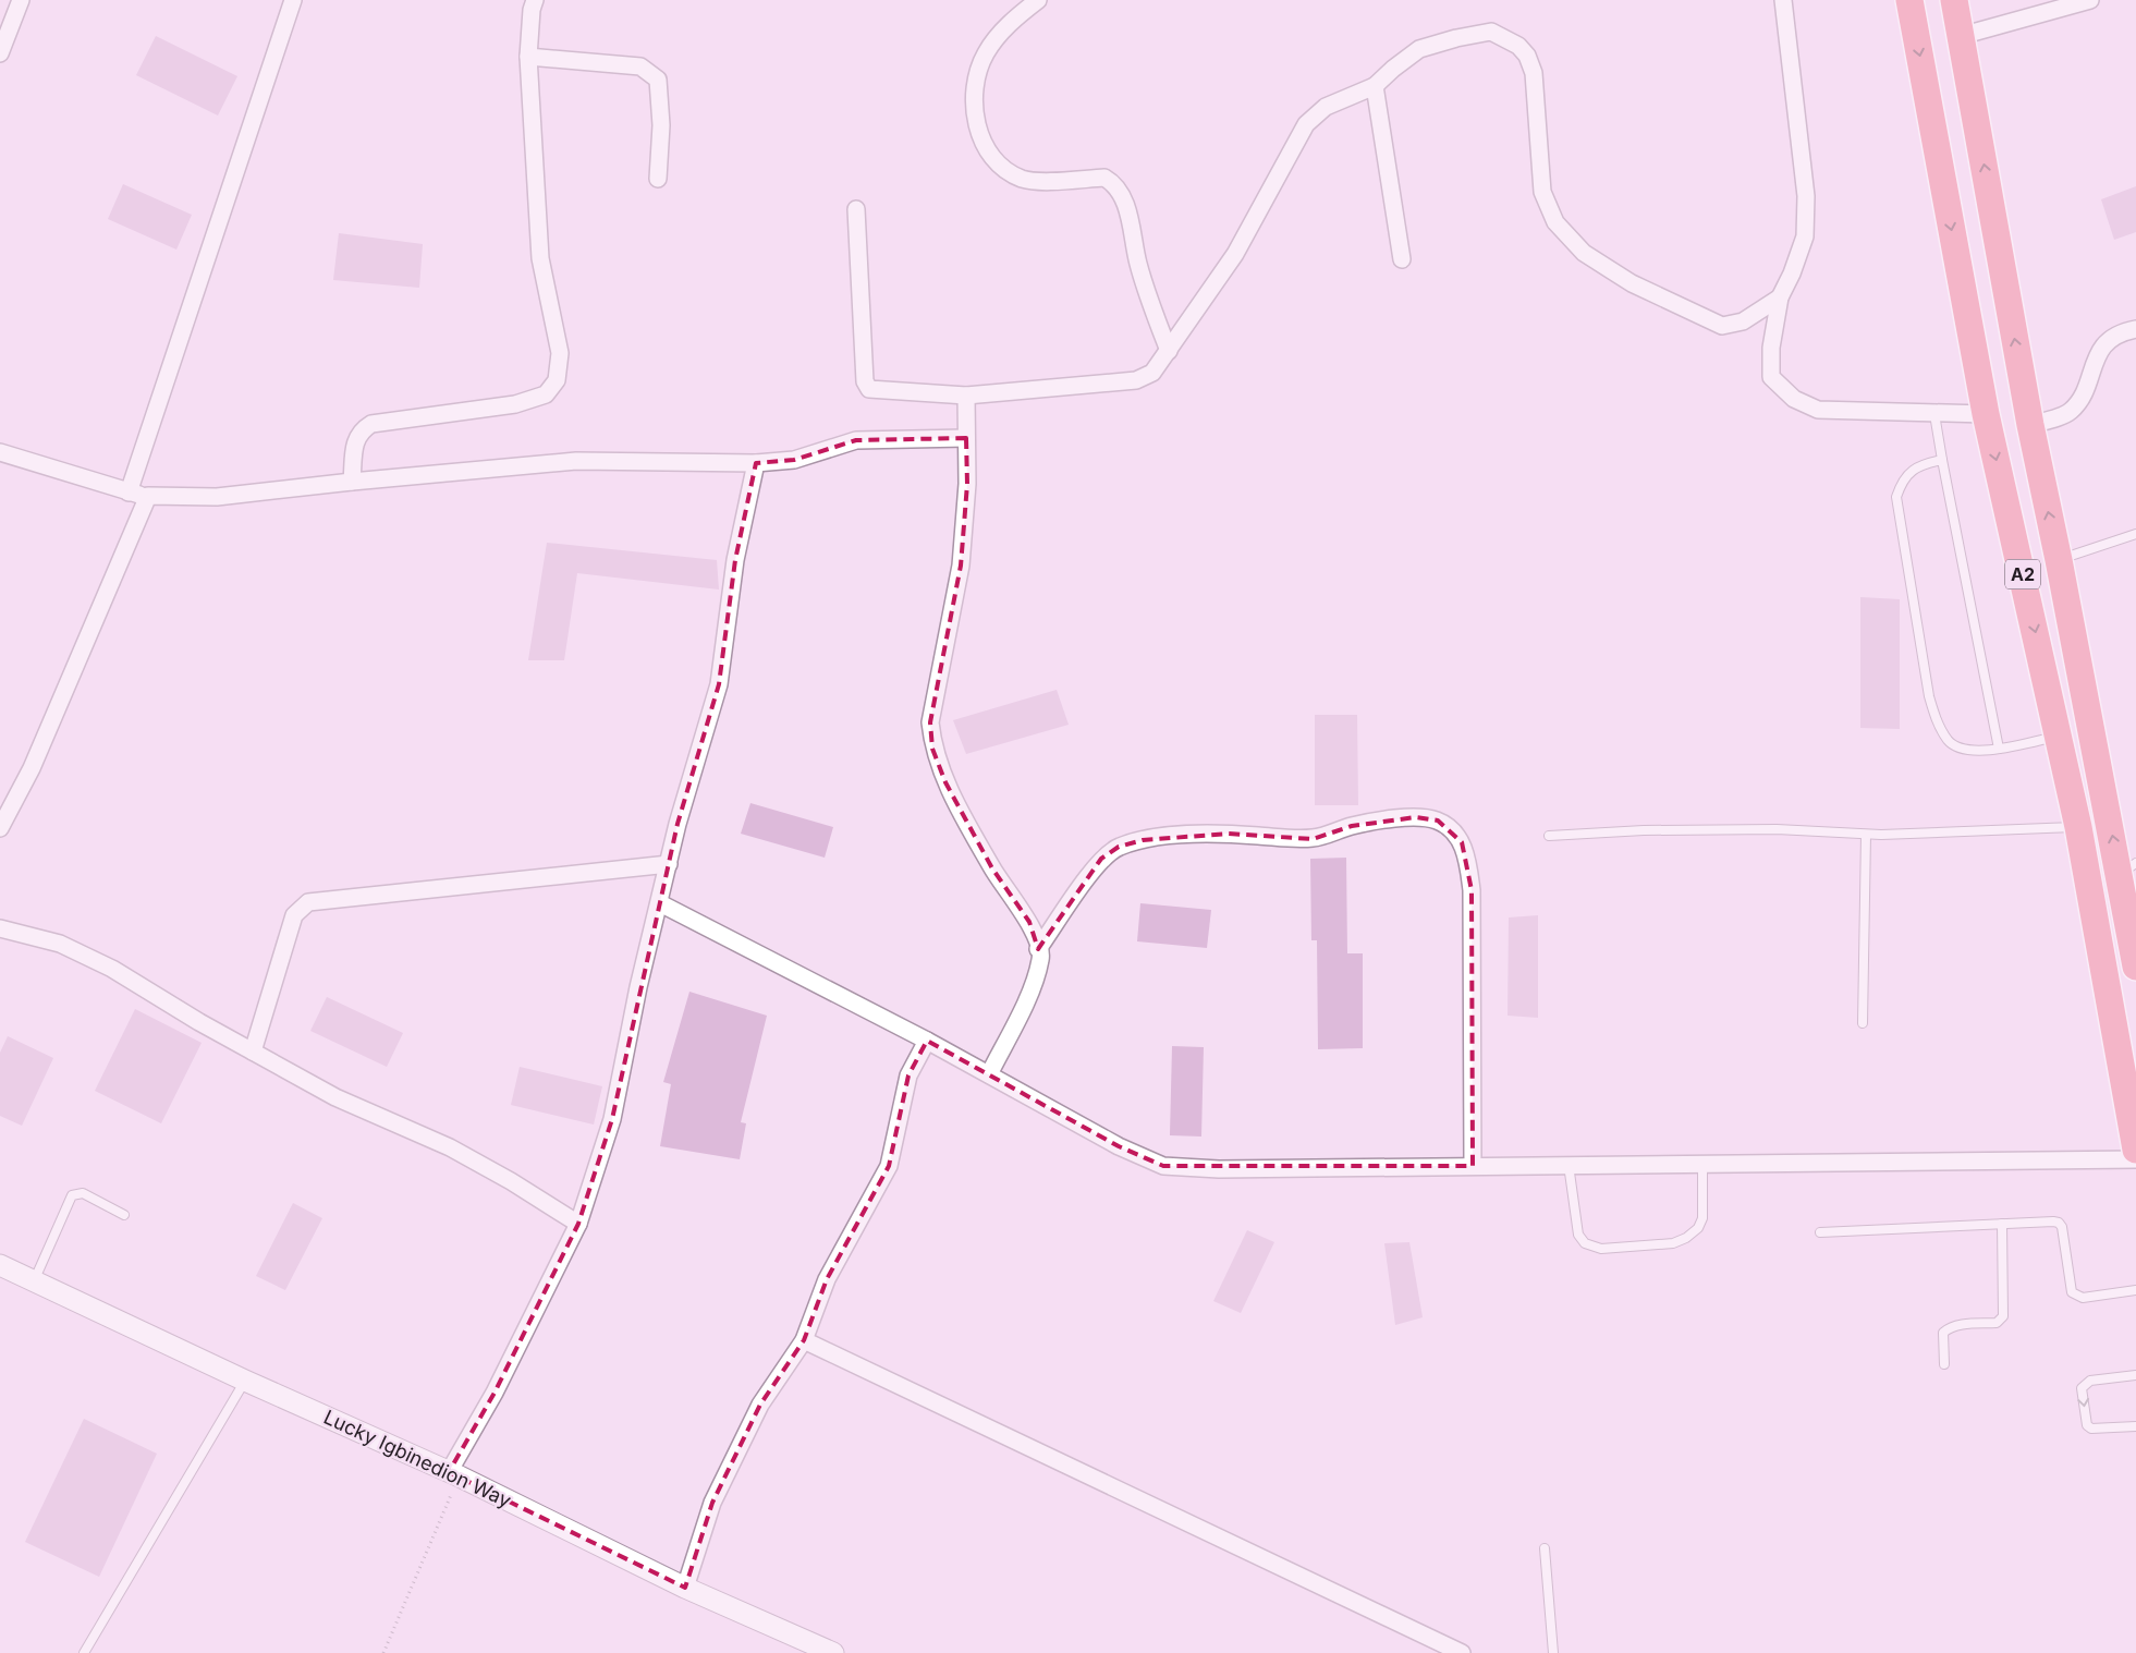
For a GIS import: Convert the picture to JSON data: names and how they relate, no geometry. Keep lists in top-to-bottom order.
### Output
{
  "streets": {
    "highway": ["A2"],
    "street": ["Lucky Igbinedion Way"]
  }
}
